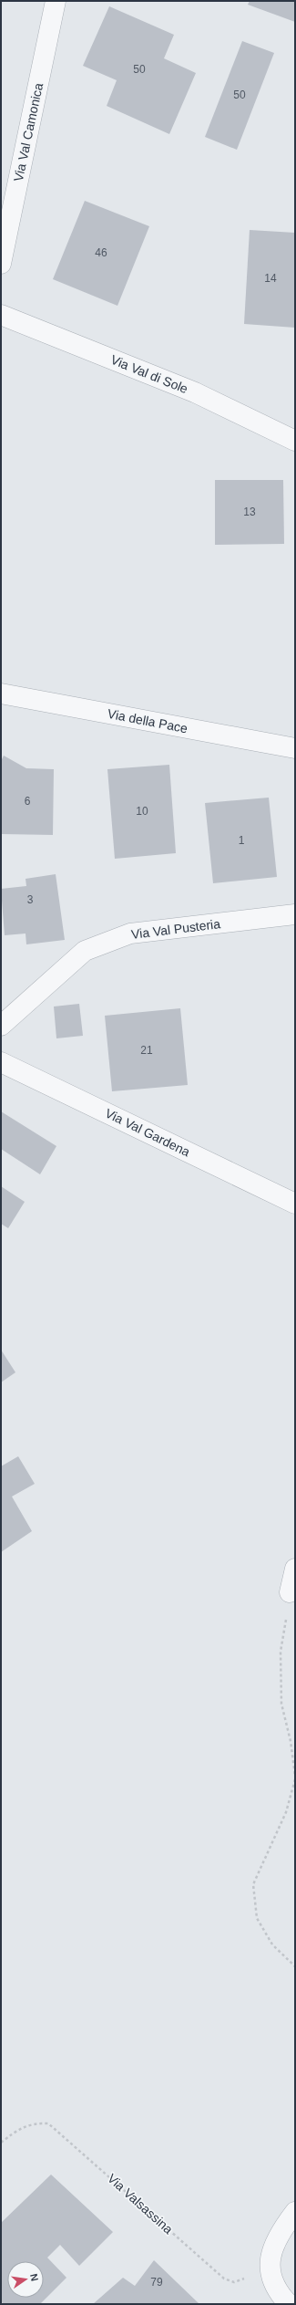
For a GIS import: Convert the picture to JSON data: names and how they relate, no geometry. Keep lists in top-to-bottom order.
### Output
{
  "streets": {
    "street": [
      "Via Val Camonica",
      "Via Val di Sole",
      "Via della Pace",
      "Via Val Pusteria",
      "Via Val Gardena"
    ],
    "path": ["Via Valsassina"]
  },
  "house_numbers": [
    "50",
    "50",
    "46",
    "14",
    "13",
    "6",
    "10",
    "1",
    "3",
    "21",
    "79"
  ],
  "north": "right"
}
